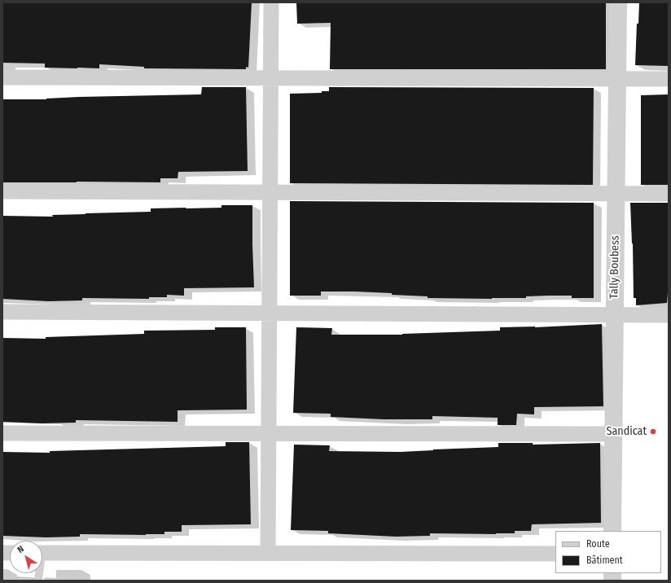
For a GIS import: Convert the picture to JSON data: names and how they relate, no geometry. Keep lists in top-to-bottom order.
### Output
{
  "streets": {
    "street": ["Tally Boubess"]
  },
  "places": ["Sandicat"],
  "legend": ["Route", "Bâtiment"],
  "north": "top left"
}
